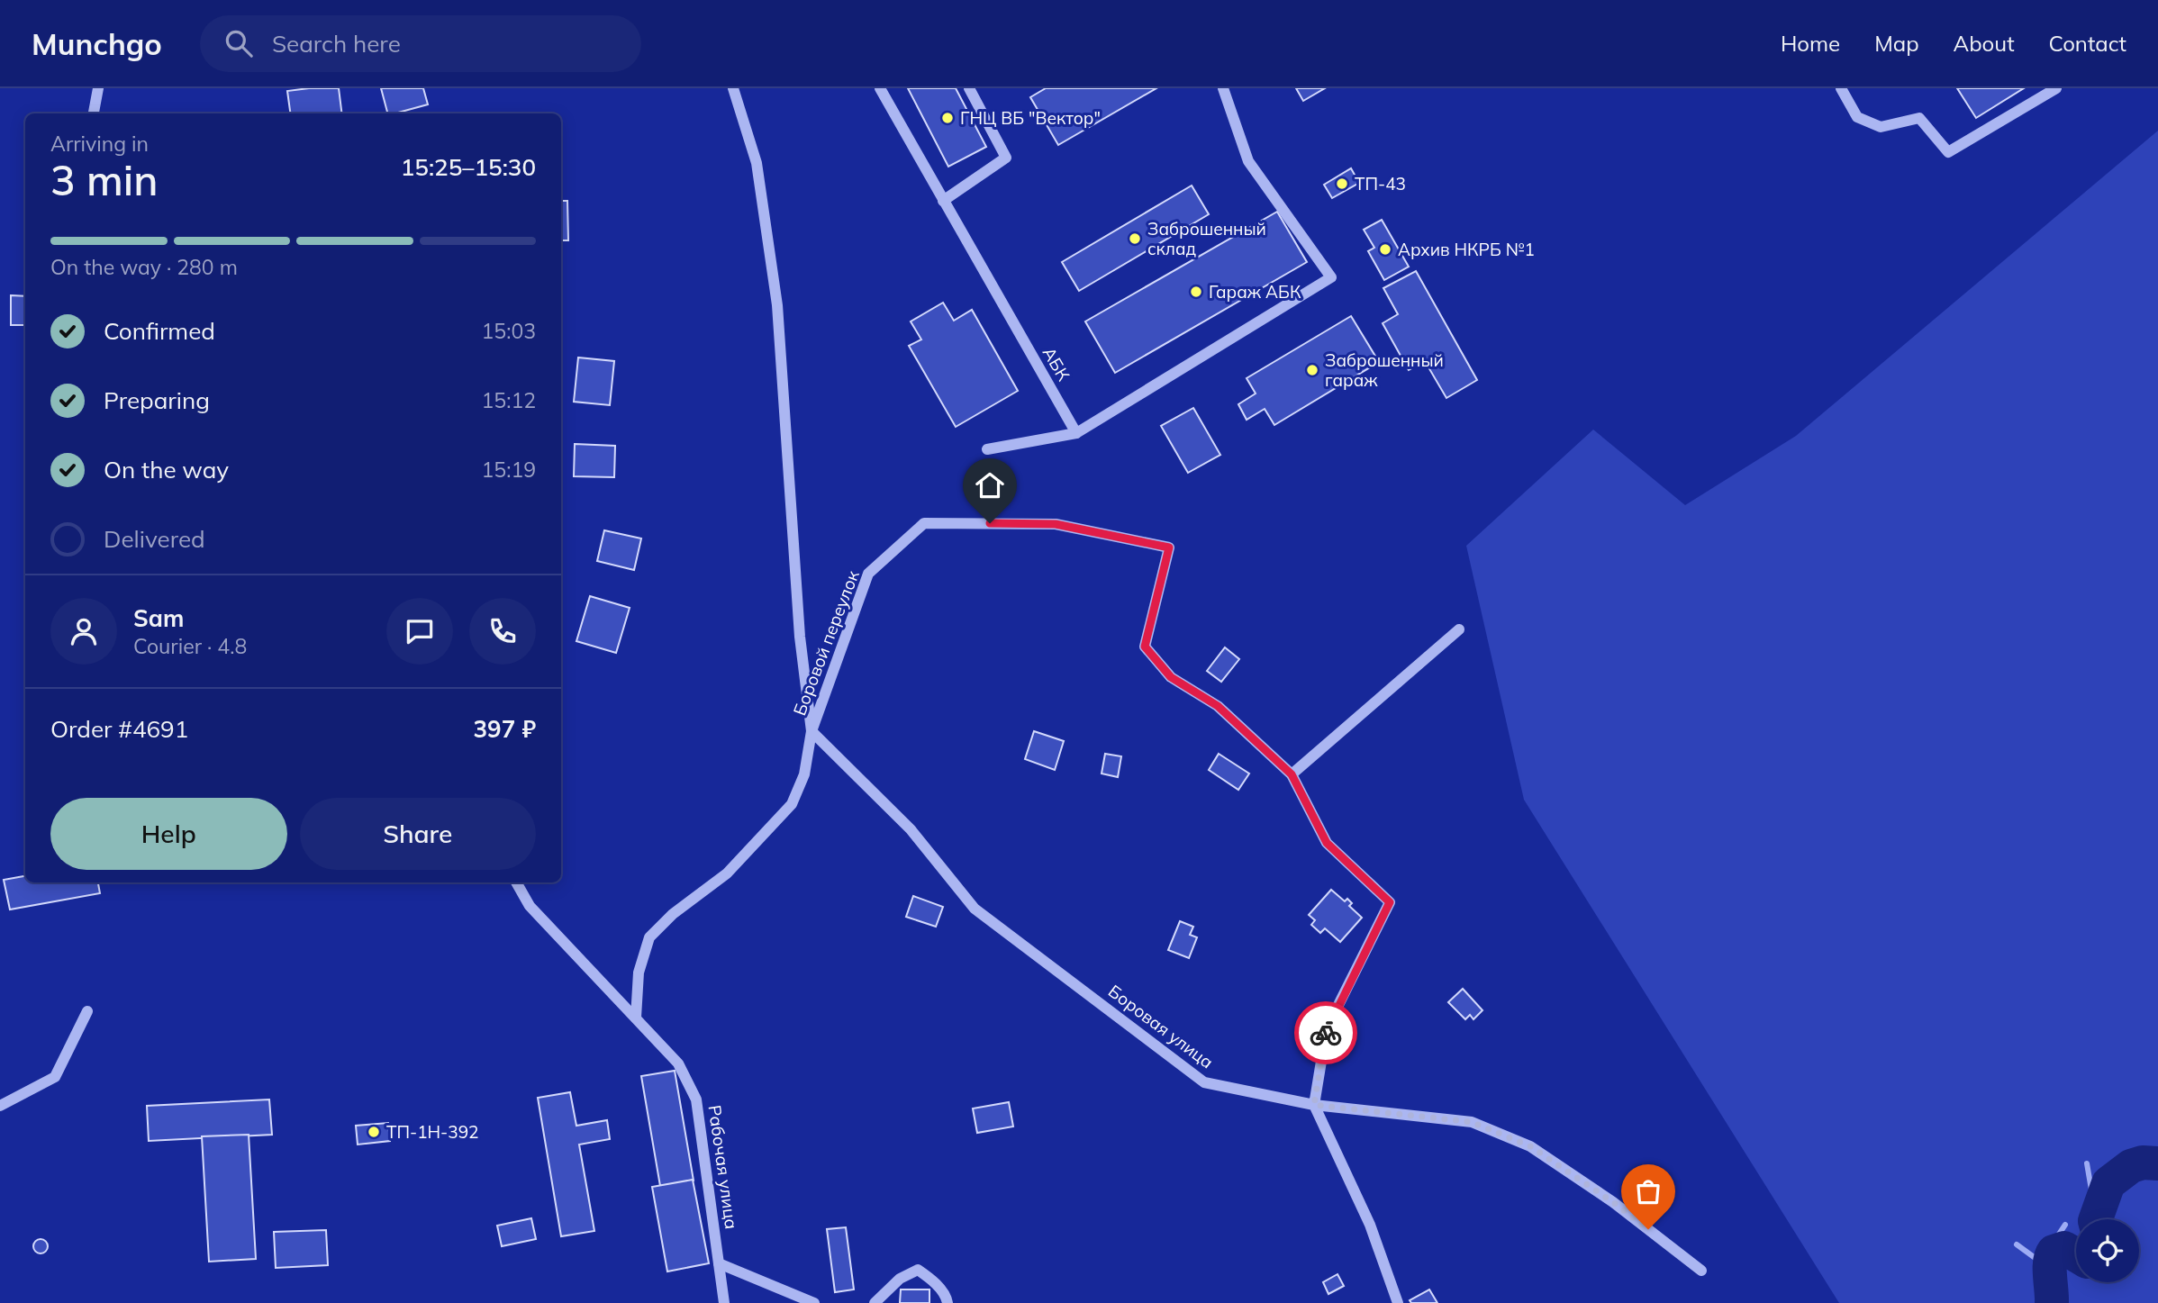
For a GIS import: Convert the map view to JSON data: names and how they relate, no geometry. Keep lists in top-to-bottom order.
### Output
{
  "streets": {
    "street": [
      "АБК",
      "Боровой переулок",
      "Боровая улица",
      "Рабочая улица"
    ]
  },
  "crossings": [
    ["Боровой переулок", "Боровая улица"]
  ],
  "places": [
    "ГНЦ ВБ \"Вектор\"",
    "ТП-43",
    "Заброшенный склад",
    "Архив НКРБ №1",
    "Гараж АБК",
    "Заброшенный гараж",
    "ТП-1Н-392"
  ],
  "page": {
    "header": "Munchgo",
    "search": "Search here",
    "nav": [
      "Home",
      "Map",
      "About",
      "Contact"
    ],
    "heading": ["3 min", "Arriving in", "15:25–15:30"],
    "panel": [
      "Sam",
      "Courier · 4.8",
      "Order #4691",
      "397 ₽"
    ],
    "bar": "On the way · 280 m",
    "list": [
      ["Confirmed", "15:03"],
      ["Preparing", "15:12"],
      ["On the way", "15:19"],
      "Delivered"
    ],
    "buttons": ["Help", "Share"]
  }
}
